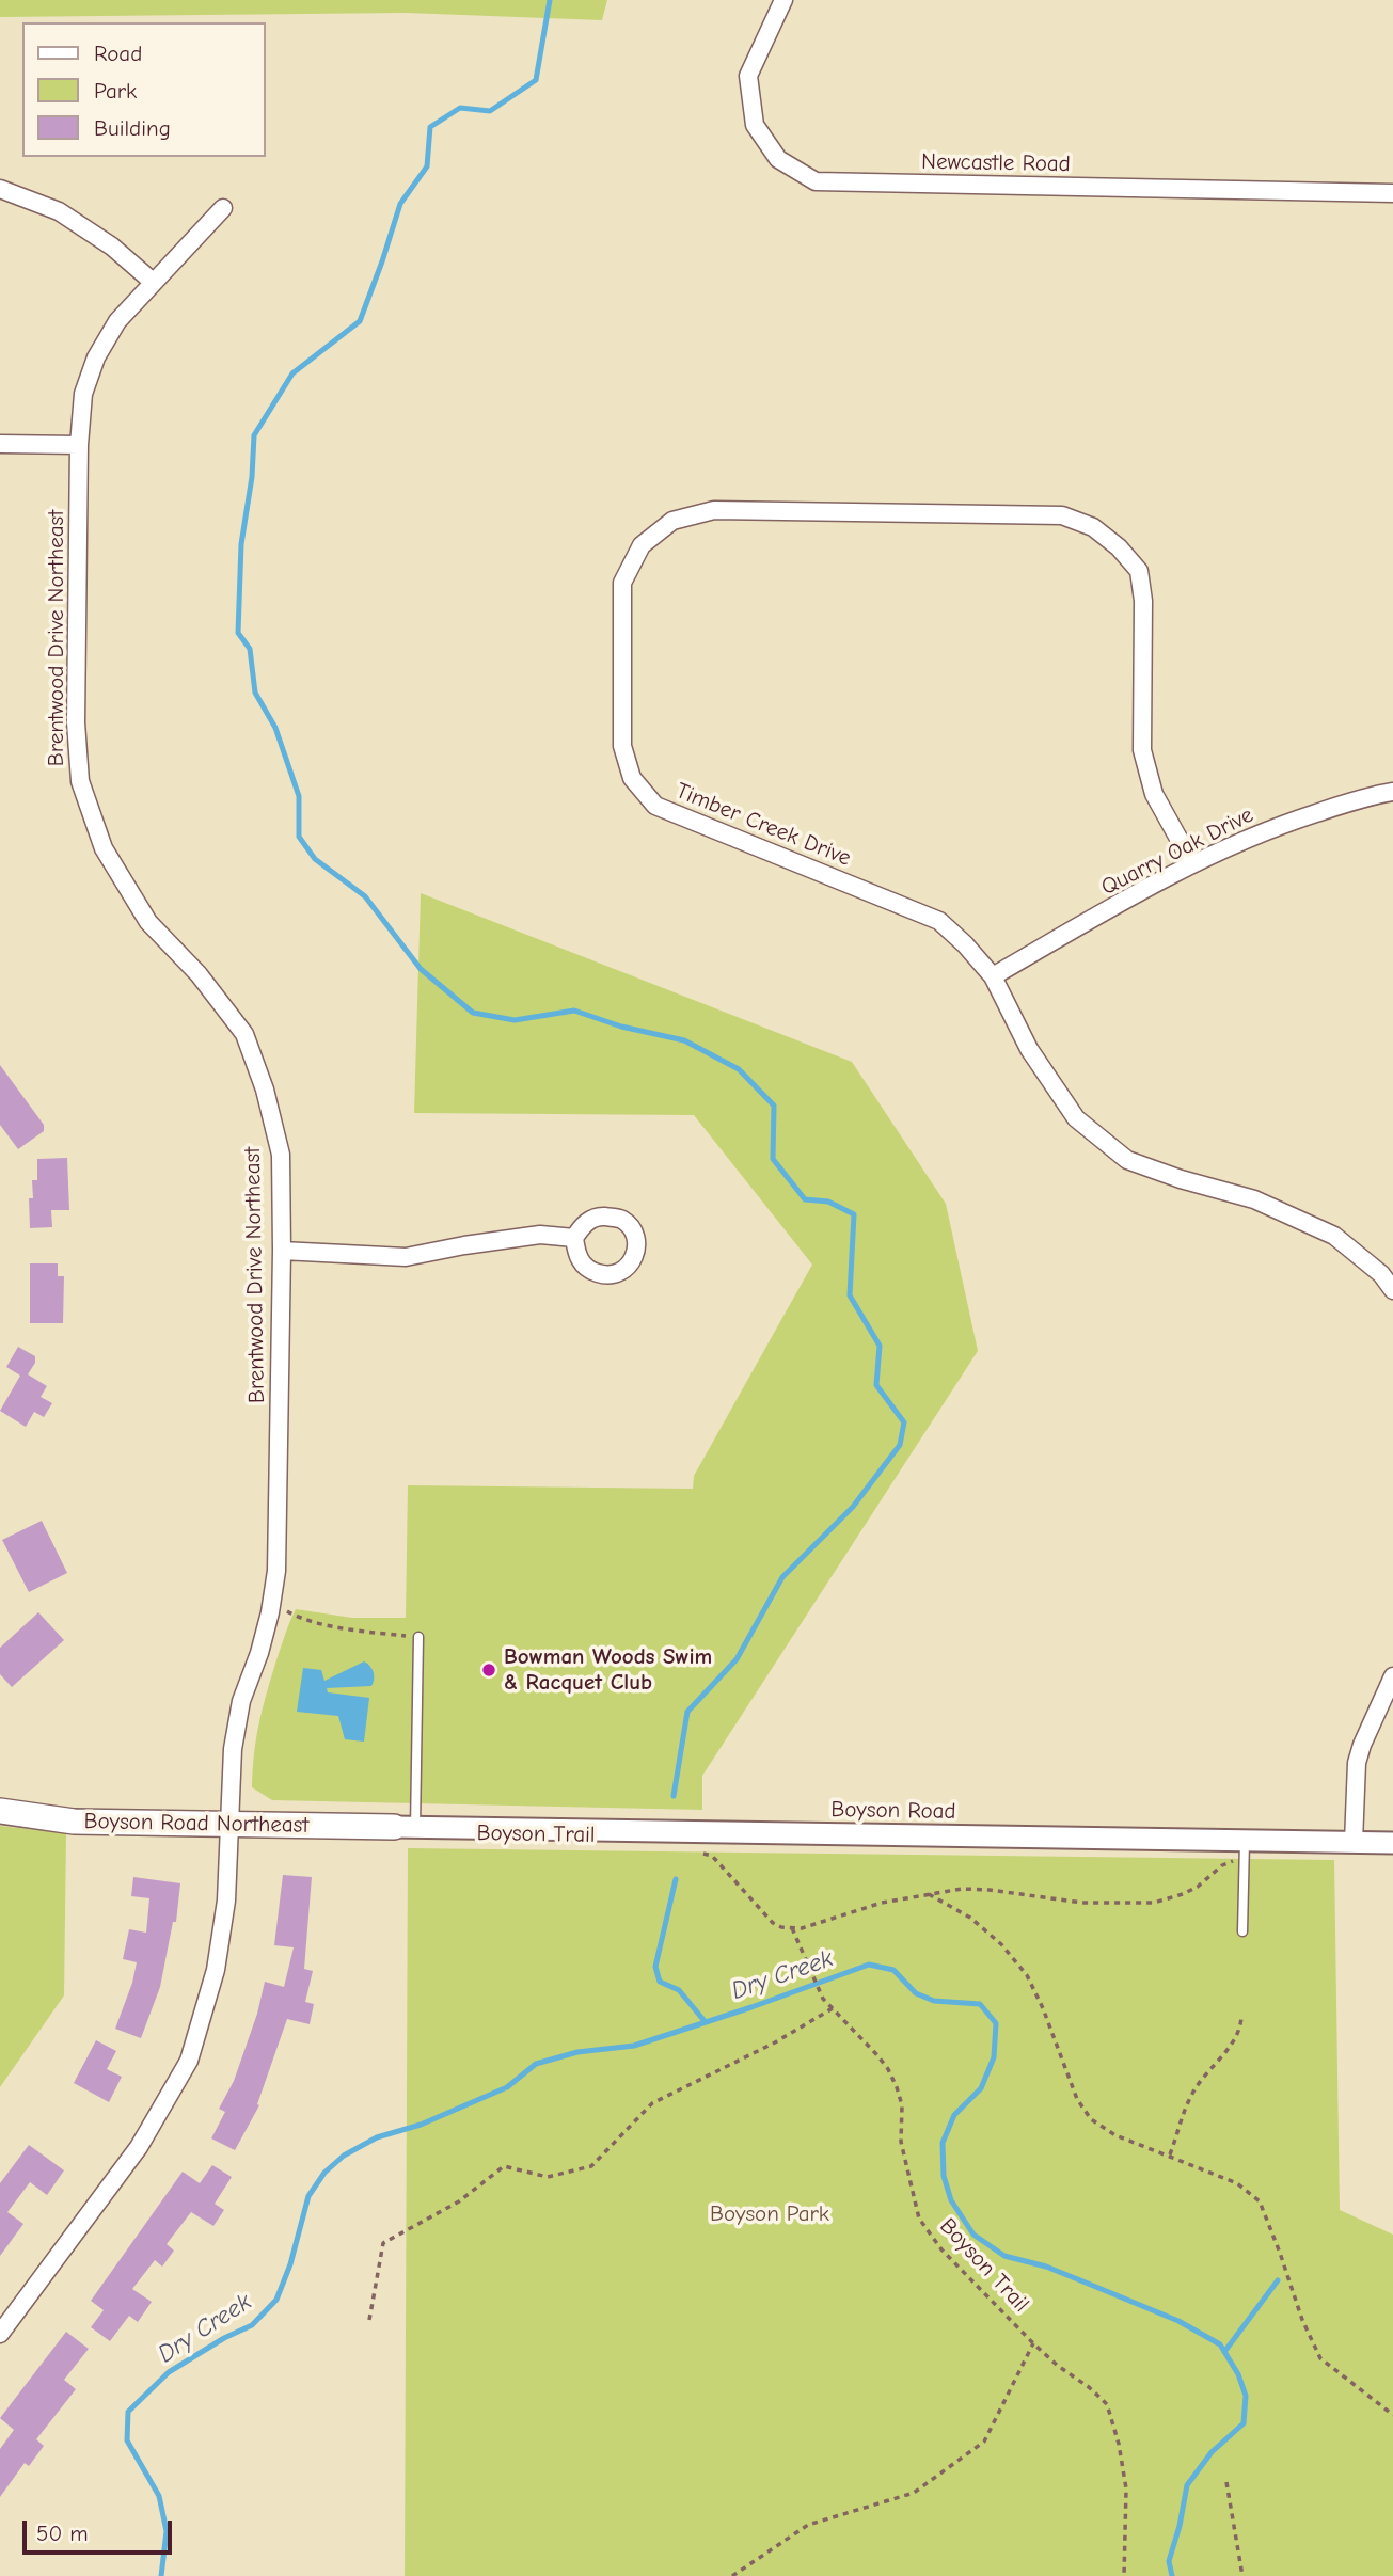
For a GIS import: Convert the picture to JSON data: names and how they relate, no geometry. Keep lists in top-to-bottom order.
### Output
{
  "streets": {
    "main road": ["Boyson Road Northeast"],
    "street": [
      "Newcastle Road",
      "Brentwood Drive Northeast",
      "Timber Creek Drive",
      "Quarry Oak Drive",
      "Boyson Road"
    ],
    "path": ["Boyson Trail"]
  },
  "crossings": [
    ["Brentwood Drive Northeast", "Boyson Road Northeast"],
    ["Timber Creek Drive", "Quarry Oak Drive"],
    ["Boyson Road", "Boyson Road Northeast"]
  ],
  "water": ["Dry Creek"],
  "parks": ["Boyson Park"],
  "places": ["Bowman Woods Swim & Racquet Club"],
  "legend": ["Road", "Park", "Building"],
  "scale_bar": "50 m"
}
